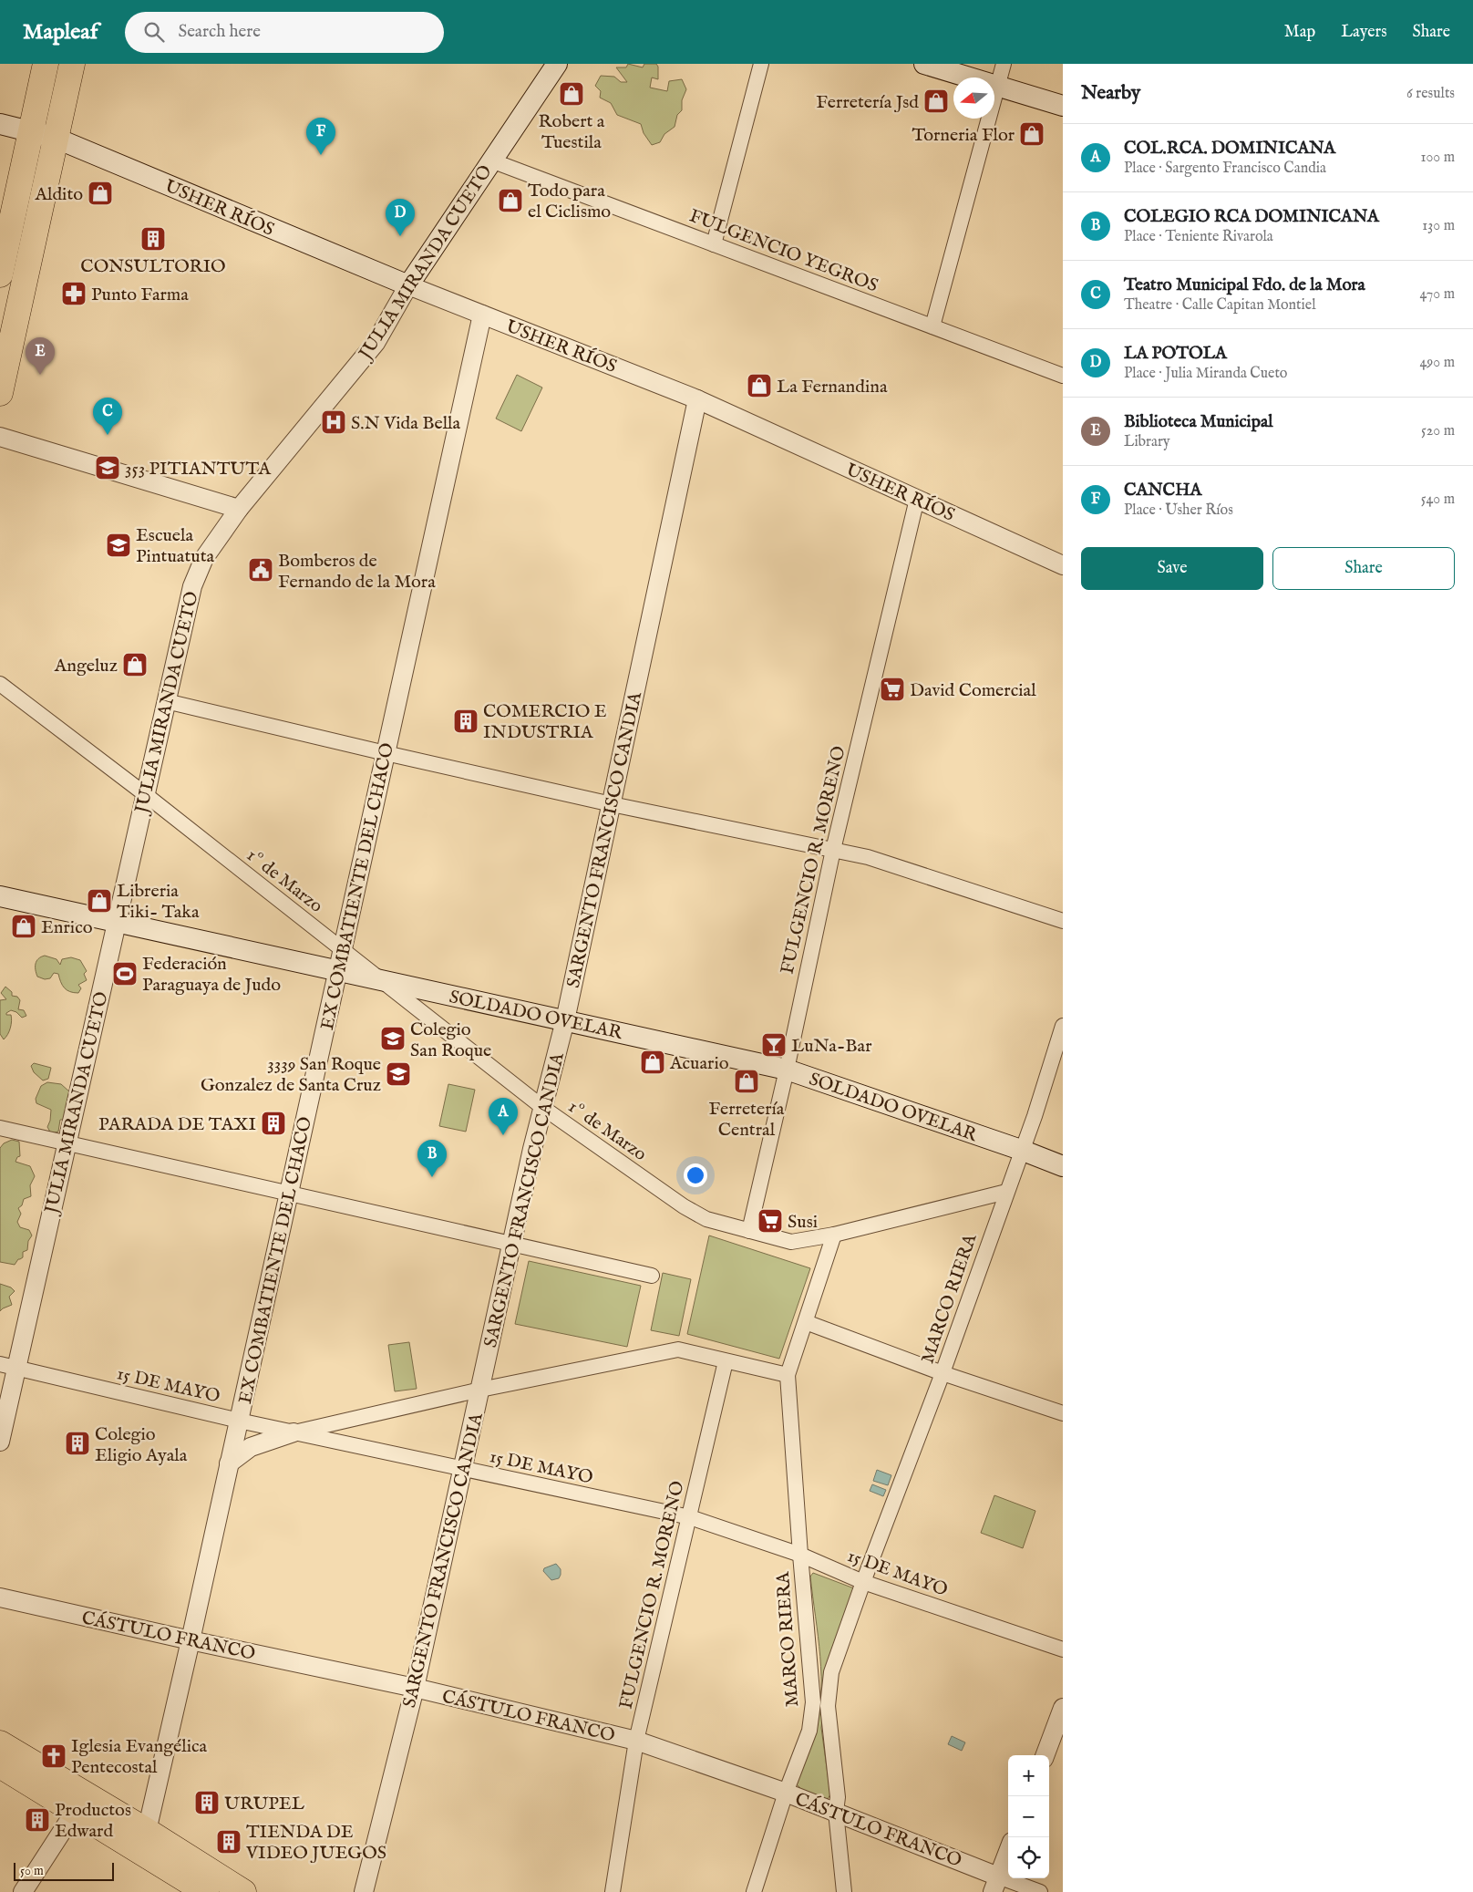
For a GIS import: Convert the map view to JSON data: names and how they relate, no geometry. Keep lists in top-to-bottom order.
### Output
{
  "streets": {
    "main road": ["USHER RÍOS", "JULIA MIRANDA CUETO", "SOLDADO OVELAR"],
    "street": [
      "FULGENCIO YEGROS",
      "SARGENTO FRANCISCO CANDIA",
      "FULGENCIO R. MORENO",
      "1º de Marzo",
      "EX COMBATIENTE DEL CHACO",
      "MARCO RIERA",
      "15 DE MAYO",
      "CÁSTULO FRANCO"
    ]
  },
  "crossings": [
    ["USHER RÍOS", "JULIA MIRANDA CUETO"],
    ["USHER RÍOS", "SARGENTO FRANCISCO CANDIA"],
    ["USHER RÍOS", "FULGENCIO R. MORENO"],
    ["USHER RÍOS", "EX COMBATIENTE DEL CHACO"],
    ["FULGENCIO YEGROS", "JULIA MIRANDA CUETO"],
    ["JULIA MIRANDA CUETO", "1º de Marzo"],
    ["JULIA MIRANDA CUETO", "SOLDADO OVELAR"],
    ["JULIA MIRANDA CUETO", "15 DE MAYO"],
    ["SARGENTO FRANCISCO CANDIA", "1º de Marzo"],
    ["SARGENTO FRANCISCO CANDIA", "SOLDADO OVELAR"],
    ["SARGENTO FRANCISCO CANDIA", "15 DE MAYO"],
    ["SARGENTO FRANCISCO CANDIA", "CÁSTULO FRANCO"],
    ["FULGENCIO R. MORENO", "1º de Marzo"],
    ["FULGENCIO R. MORENO", "SOLDADO OVELAR"],
    ["FULGENCIO R. MORENO", "15 DE MAYO"],
    ["FULGENCIO R. MORENO", "CÁSTULO FRANCO"],
    ["1º de Marzo", "EX COMBATIENTE DEL CHACO"],
    ["1º de Marzo", "SOLDADO OVELAR"],
    ["1º de Marzo", "MARCO RIERA"],
    ["EX COMBATIENTE DEL CHACO", "SOLDADO OVELAR"],
    ["EX COMBATIENTE DEL CHACO", "15 DE MAYO"],
    ["EX COMBATIENTE DEL CHACO", "CÁSTULO FRANCO"],
    ["SOLDADO OVELAR", "MARCO RIERA"],
    ["MARCO RIERA", "15 DE MAYO"],
    ["MARCO RIERA", "CÁSTULO FRANCO"]
  ],
  "places": {
    "shop": [
      "Robert a Tuestila",
      "Ferretería Jsd",
      "Torneria Flor",
      "Aldito",
      "Todo para el Ciclismo",
      "La Fernandina",
      "Angeluz",
      "Libreria Tiki- Taka",
      "Enrico",
      "Acuario",
      "Ferretería Central"
    ],
    "building": [
      "CONSULTORIO",
      "COMERCIO E INDUSTRIA",
      "PARADA DE TAXI",
      "Colegio Eligio Ayala",
      "URUPEL",
      "Productos Edward",
      "TIENDA DE VIDEO JUEGOS"
    ],
    "pharmacy": ["Punto Farma"],
    "hospital": ["S.N Vida Bella"],
    "school or university": [
      "353 PITIANTUTA",
      "Escuela Pintuatuta",
      "Colegio San Roque",
      "3339 San Roque Gonzalez de Santa Cruz"
    ],
    "public building": ["Bomberos de Fernando de la Mora"],
    "supermarket": ["David Comercial", "Susi"],
    "sports": ["Federación Paraguaya de Judo"],
    "bar": ["LuNa-Bar"],
    "church": ["Iglesia Evangélica Pentecostal"]
  },
  "scale_bar": "50 m",
  "north": "left",
  "page": {
    "header": "Mapleaf",
    "search": "Search here",
    "nav": ["Map", "Layers", "Share"],
    "heading": ["Nearby", "6 results"],
    "pins": [
      "F",
      "D",
      "E",
      "C",
      "A",
      "B"
    ],
    "list": [
      {
        "mark": "A",
        "name": "COL.RCA. DOMINICANA",
        "note": "Place · Sargento Francisco Candia",
        "value": "100 m"
      },
      {
        "mark": "B",
        "name": "COLEGIO RCA DOMINICANA",
        "note": "Place · Teniente Rivarola",
        "value": "130 m"
      },
      {
        "mark": "C",
        "name": "Teatro Municipal Fdo. de la Mora",
        "note": "Theatre · Calle Capitan Montiel",
        "value": "470 m"
      },
      {
        "mark": "D",
        "name": "LA POTOLA",
        "note": "Place · Julia Miranda Cueto",
        "value": "490 m"
      },
      {
        "mark": "E",
        "name": "Biblioteca Municipal",
        "note": "Library",
        "value": "520 m"
      },
      {
        "mark": "F",
        "name": "CANCHA",
        "note": "Place · Usher Ríos",
        "value": "540 m"
      }
    ],
    "buttons": ["Save", "Share"],
    "map_buttons": ["+", "−"],
    "scale": "50 m"
  }
}
